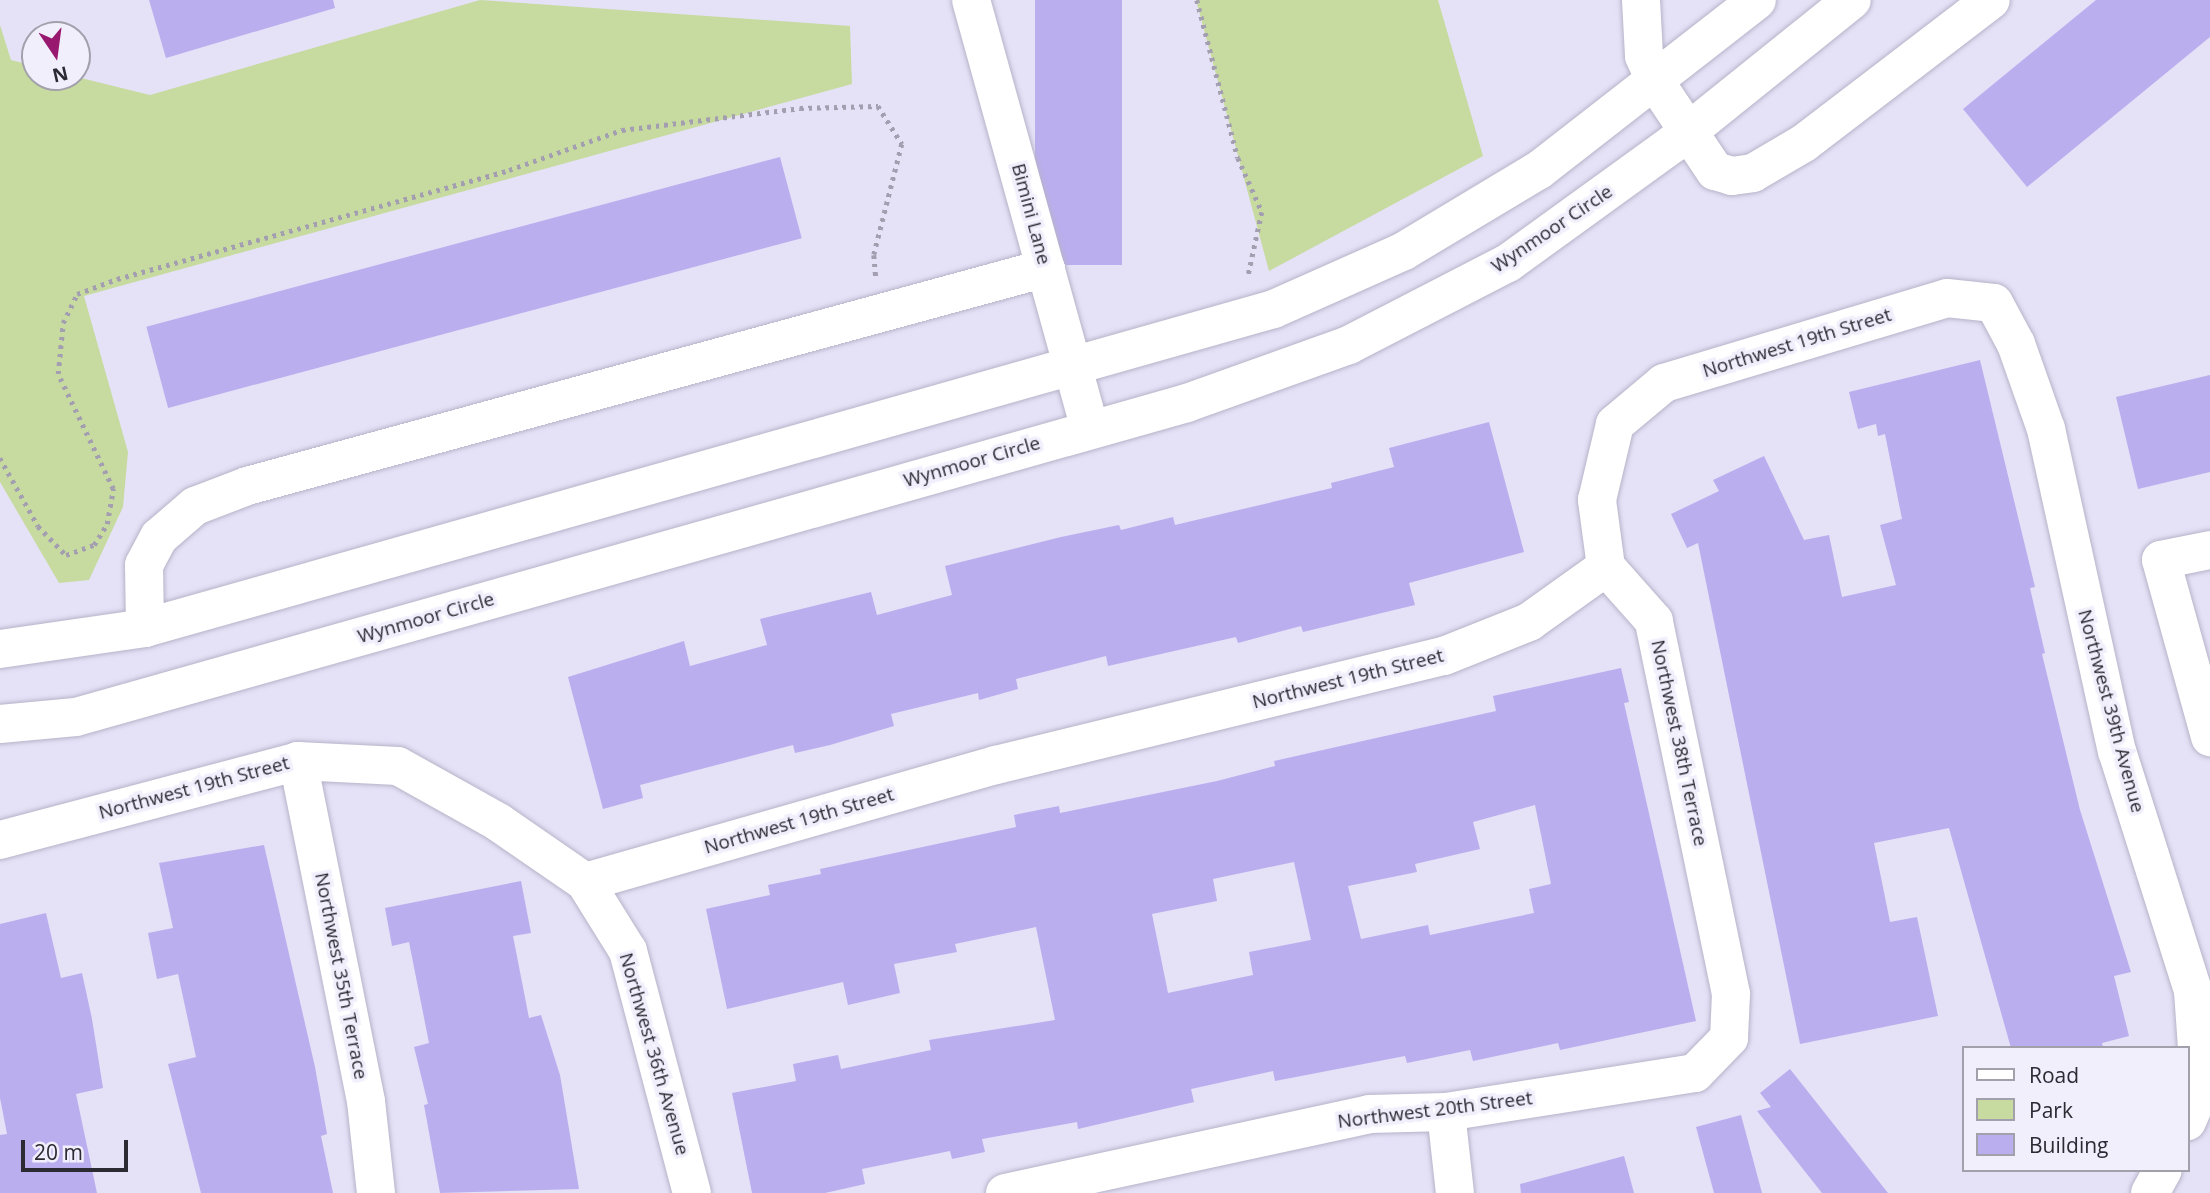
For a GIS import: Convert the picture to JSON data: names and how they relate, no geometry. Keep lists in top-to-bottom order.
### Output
{
  "streets": {
    "street": [
      "Bimini Lane",
      "Wynmoor Circle",
      "Northwest 19th Street",
      "Northwest 39th Avenue",
      "Northwest 38th Terrace",
      "Northwest 35th Terrace",
      "Northwest 36th Avenue",
      "Northwest 20th Street"
    ]
  },
  "crossings": [
    ["Bimini Lane", "Wynmoor Circle"],
    ["Northwest 19th Street", "Northwest 39th Avenue"],
    ["Northwest 19th Street", "Northwest 38th Terrace"],
    ["Northwest 19th Street", "Northwest 35th Terrace"],
    ["Northwest 19th Street", "Northwest 36th Avenue"],
    ["Northwest 38th Terrace", "Northwest 20th Street"]
  ],
  "legend": ["Road", "Park", "Building"],
  "scale_bar": "20 m",
  "north": "bottom"
}
